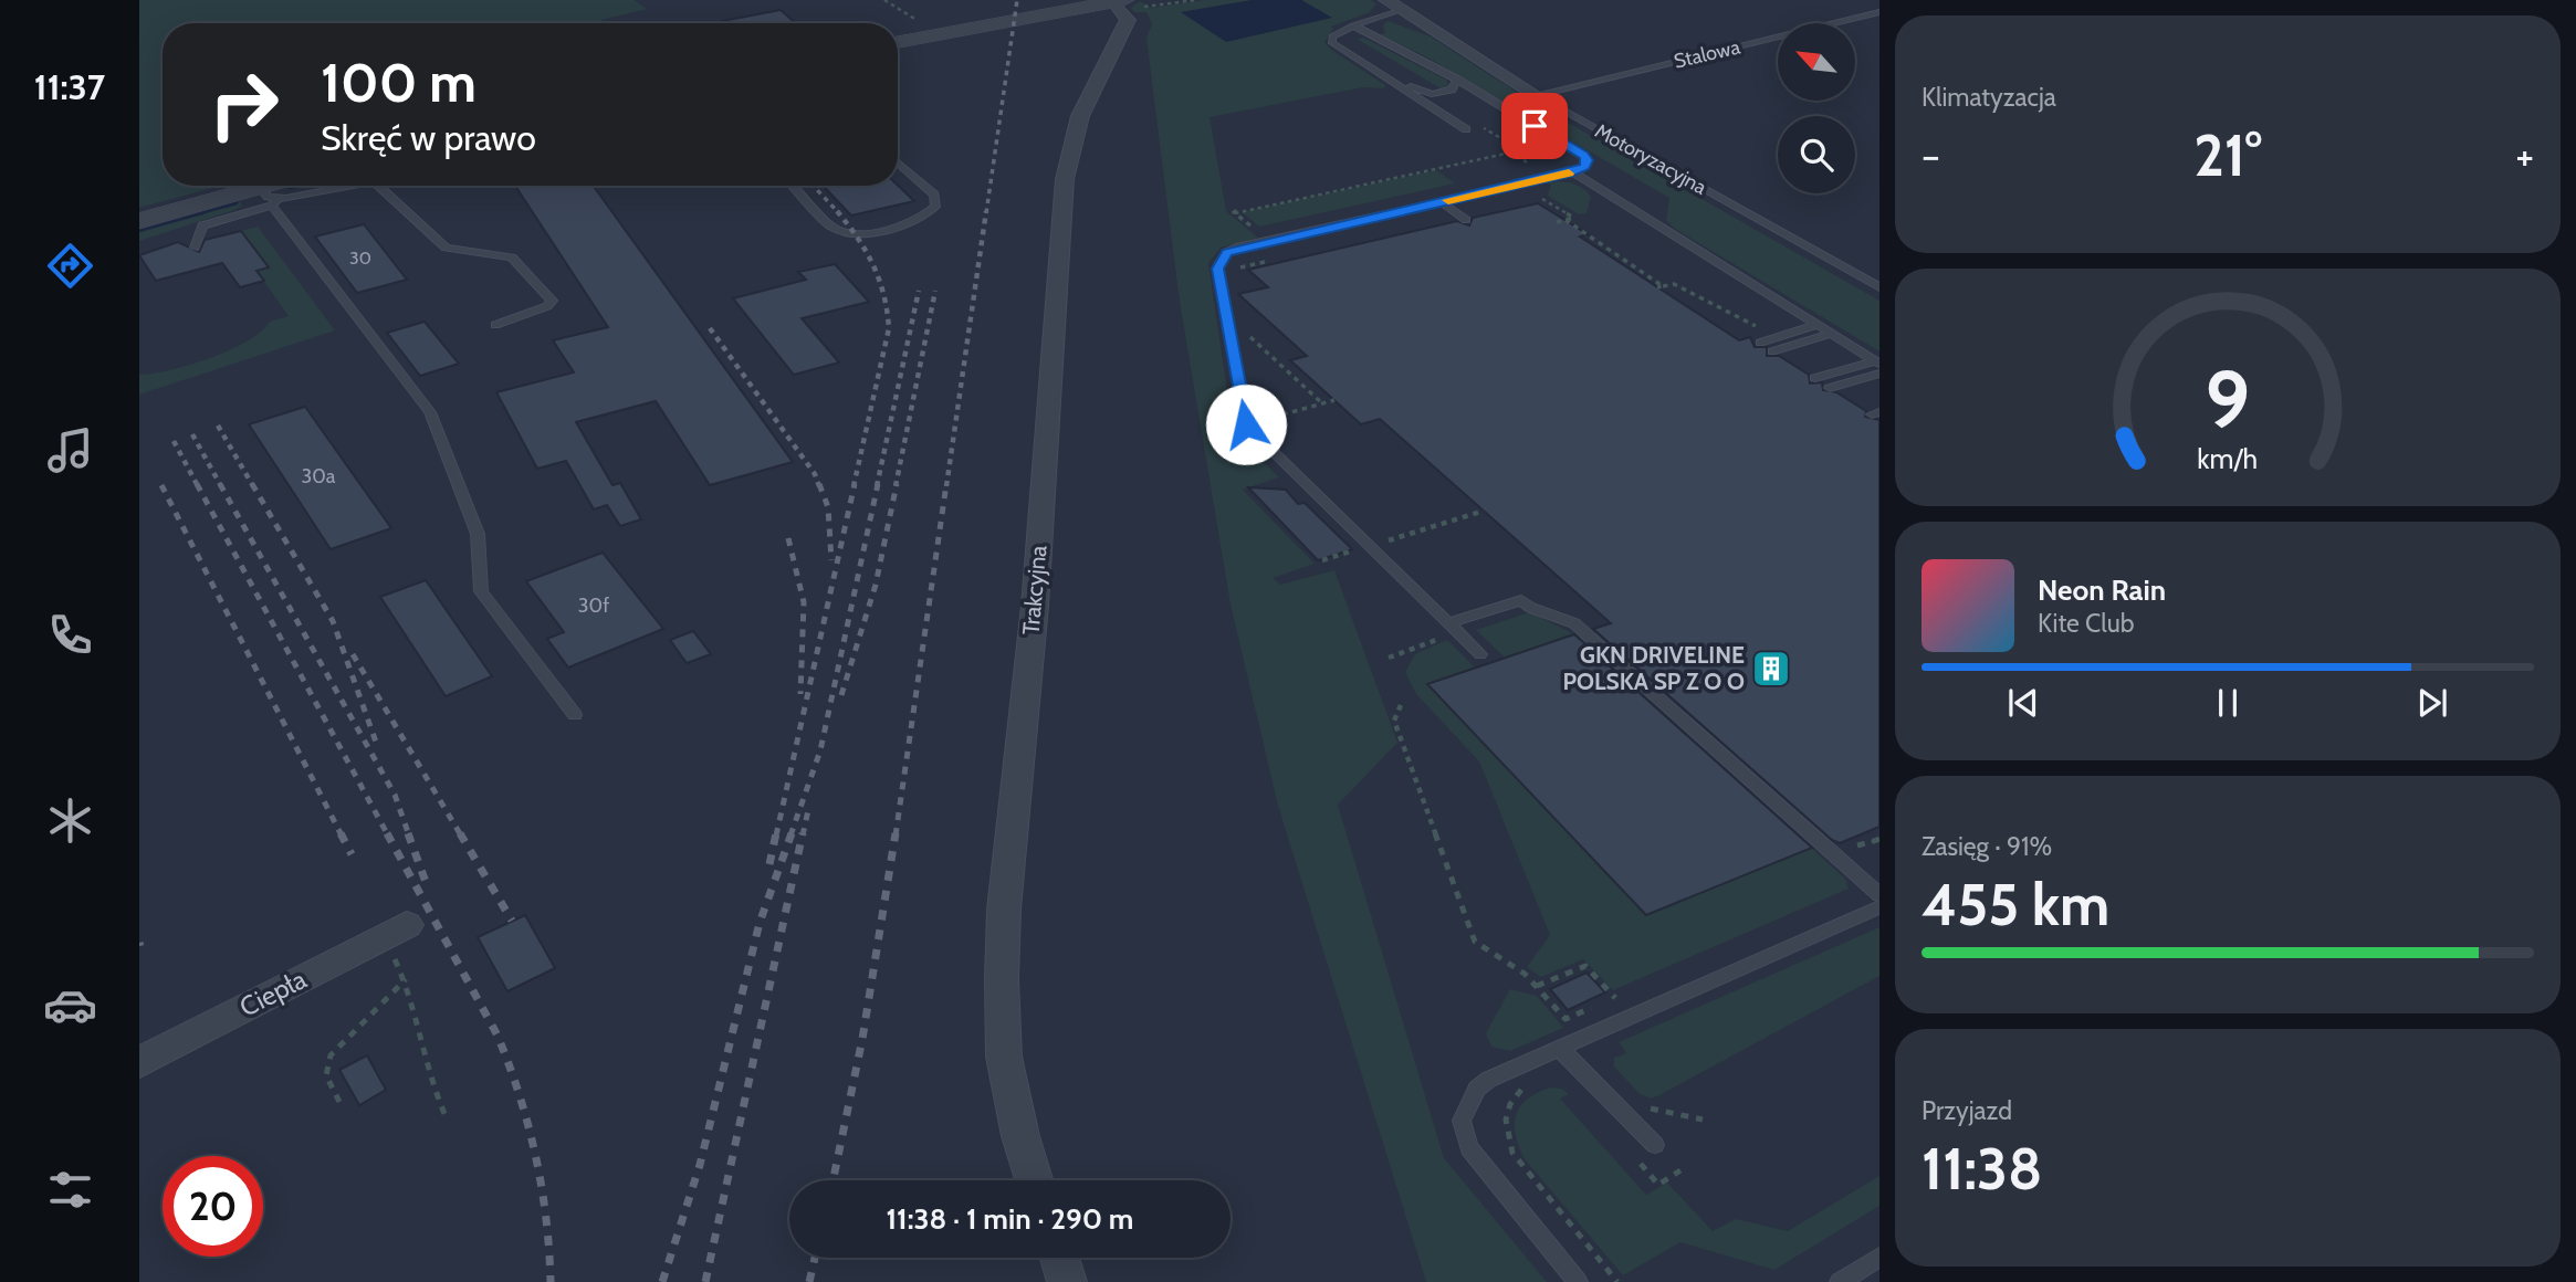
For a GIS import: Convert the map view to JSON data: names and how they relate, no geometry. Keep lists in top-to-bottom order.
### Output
{
  "streets": {
    "street": ["Motoryzacyjna", "Trakcyjna", "Ciepła"],
    "lane": ["Stalowa"]
  },
  "crossings": [
    ["Stalowa", "Motoryzacyjna"]
  ],
  "places": {
    "building": ["GKN DRIVELINE POLSKA SP Z O O"]
  },
  "house_numbers": ["30", "30a", "30f"],
  "north": "top left",
  "page": {
    "tabs": "11:37",
    "tile": [
      "Klimatyzacja",
      ["Zasięg · 91%", "455 km"],
      ["Przyjazd", "11:38"]
    ],
    "turn": ["100 m", "Skręć w prawo"],
    "heat": ["−", "21°", "+"],
    "song": ["Neon Rain", "Kite Club"],
    "limit": "20",
    "trip": "11:38 · 1 min · 290 m",
    "gauge": ["9", "km/h"]
  }
}
